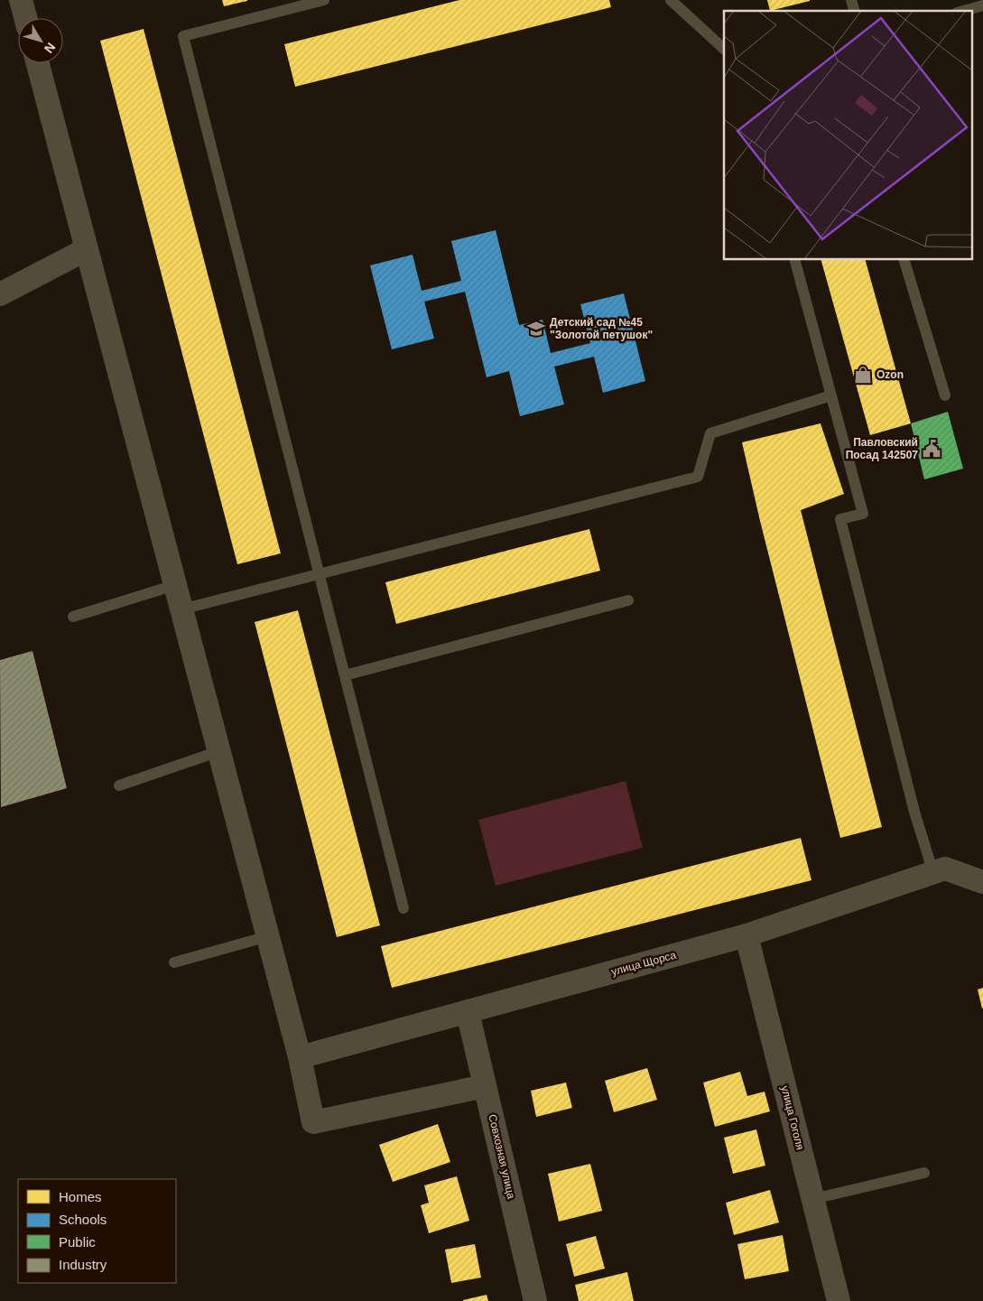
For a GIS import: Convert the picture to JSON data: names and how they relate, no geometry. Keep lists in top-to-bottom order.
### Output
{
  "streets": {
    "street": ["улица Щорса", "улица Гоголя", "Совхозная улица"]
  },
  "crossings": [
    ["улица Щорса", "улица Гоголя"],
    ["улица Щорса", "Совхозная улица"]
  ],
  "places": {
    "school or university": ["Детский сад №45 \"Золотой петушок\""],
    "shop": ["Ozon"],
    "public building": ["Павловский Посад 142507"]
  },
  "legend": [
    "Homes",
    "Schools",
    "Public",
    "Industry"
  ],
  "north": "bottom right"
}
